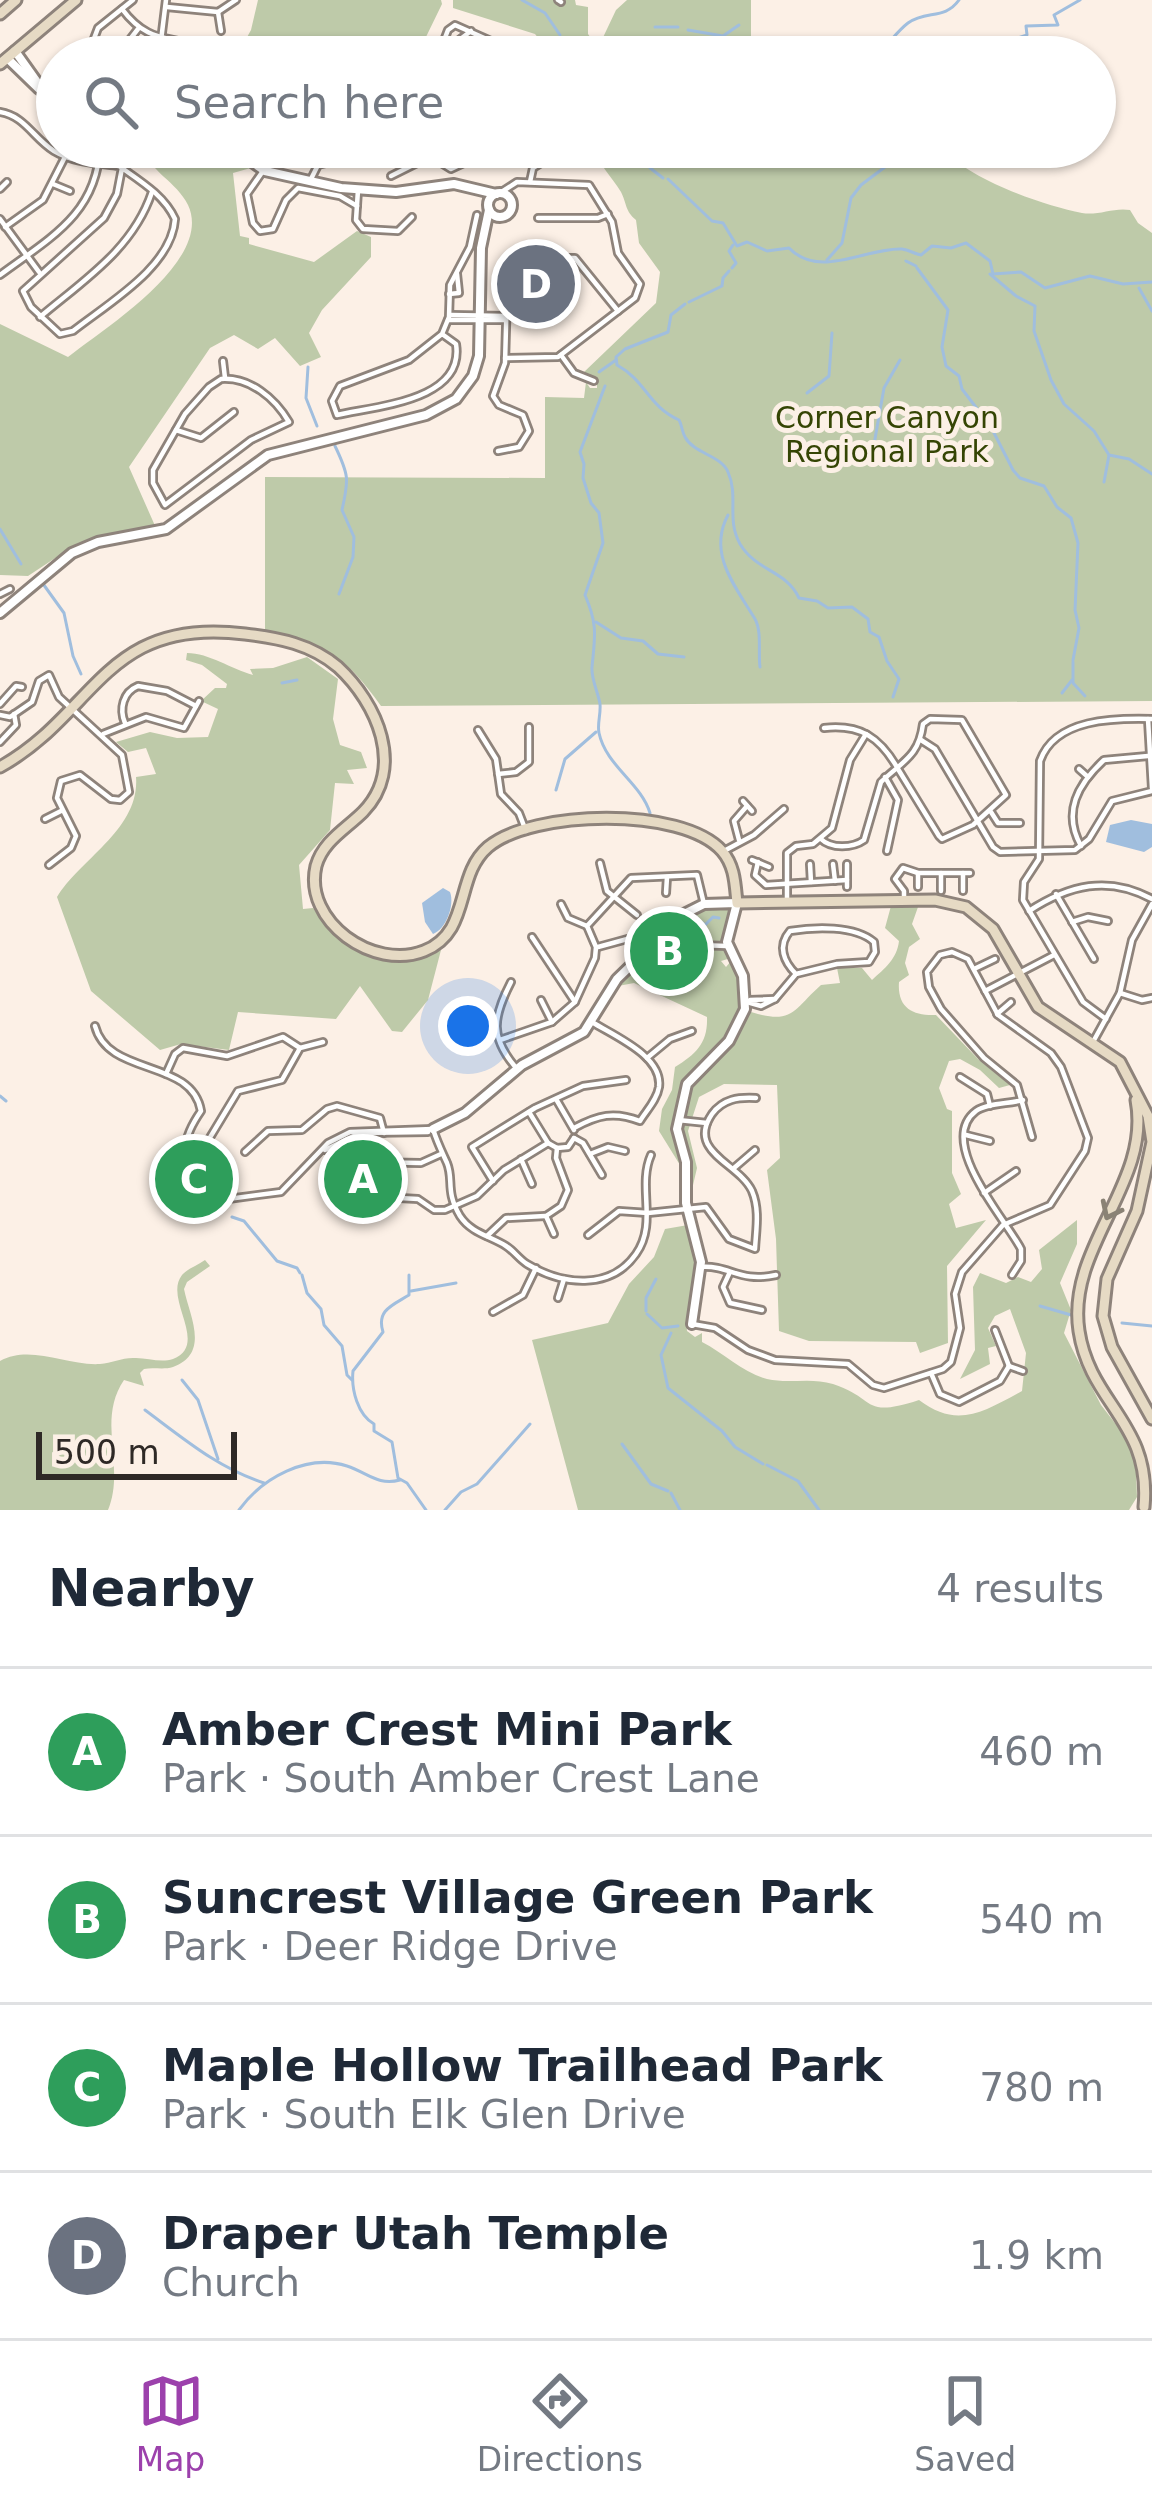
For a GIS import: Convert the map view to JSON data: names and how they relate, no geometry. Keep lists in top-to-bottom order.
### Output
{
  "parks": ["Corner Canyon Regional Park"],
  "scale_bar": "500 m",
  "page": {
    "search": "Search here",
    "pins": [
      "D",
      "B",
      "A",
      "C"
    ],
    "scale": "500 m",
    "heading": ["Nearby", "4 results"],
    "list": [
      {
        "mark": "A",
        "name": "Amber Crest Mini Park",
        "note": "Park · South Amber Crest Lane",
        "value": "460 m"
      },
      {
        "mark": "B",
        "name": "Suncrest Village Green Park",
        "note": "Park · Deer Ridge Drive",
        "value": "540 m"
      },
      {
        "mark": "C",
        "name": "Maple Hollow Trailhead Park",
        "note": "Park · South Elk Glen Drive",
        "value": "780 m"
      },
      {
        "mark": "D",
        "name": "Draper Utah Temple",
        "note": "Church",
        "value": "1.9 km"
      }
    ],
    "nav": ["Map", "Directions", "Saved"]
  }
}
